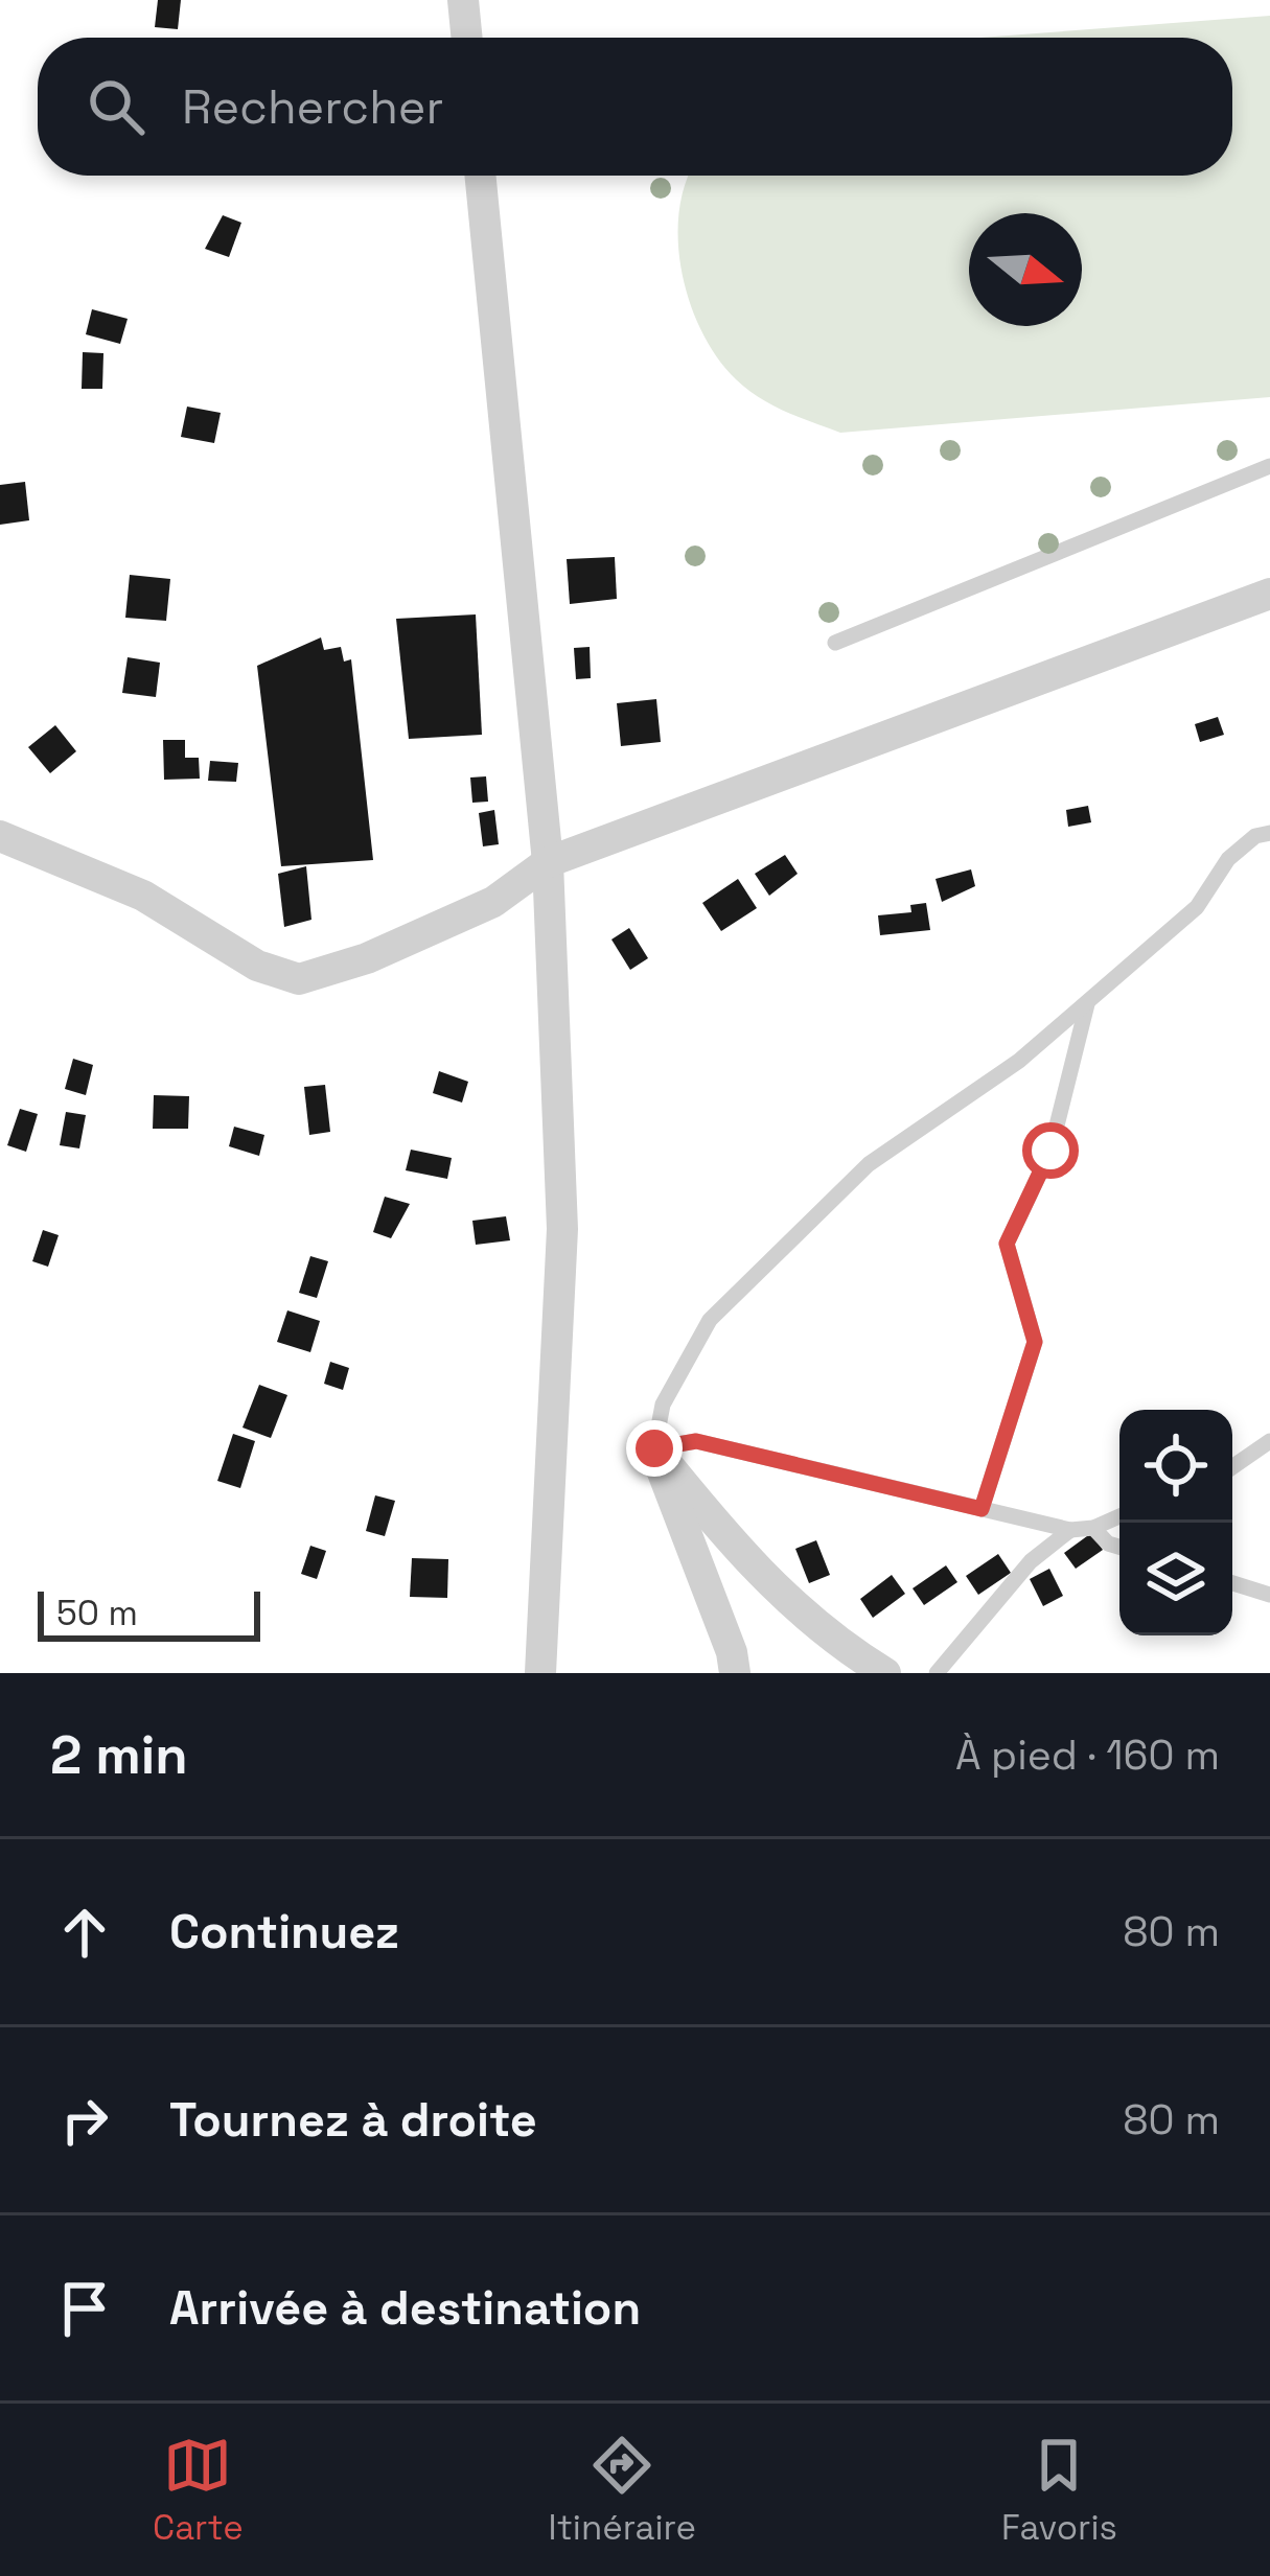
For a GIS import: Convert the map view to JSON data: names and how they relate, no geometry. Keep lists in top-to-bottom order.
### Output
{
  "scale_bar": "50 m",
  "north": "right",
  "page": {
    "search": "Rechercher",
    "scale": "50 m",
    "heading": ["2 min", "À pied · 160 m"],
    "list": [
      ["Continuez", "80 m"],
      ["Tournez à droite", "80 m"],
      "Arrivée à destination"
    ],
    "nav": ["Carte", "Itinéraire", "Favoris"]
  }
}
